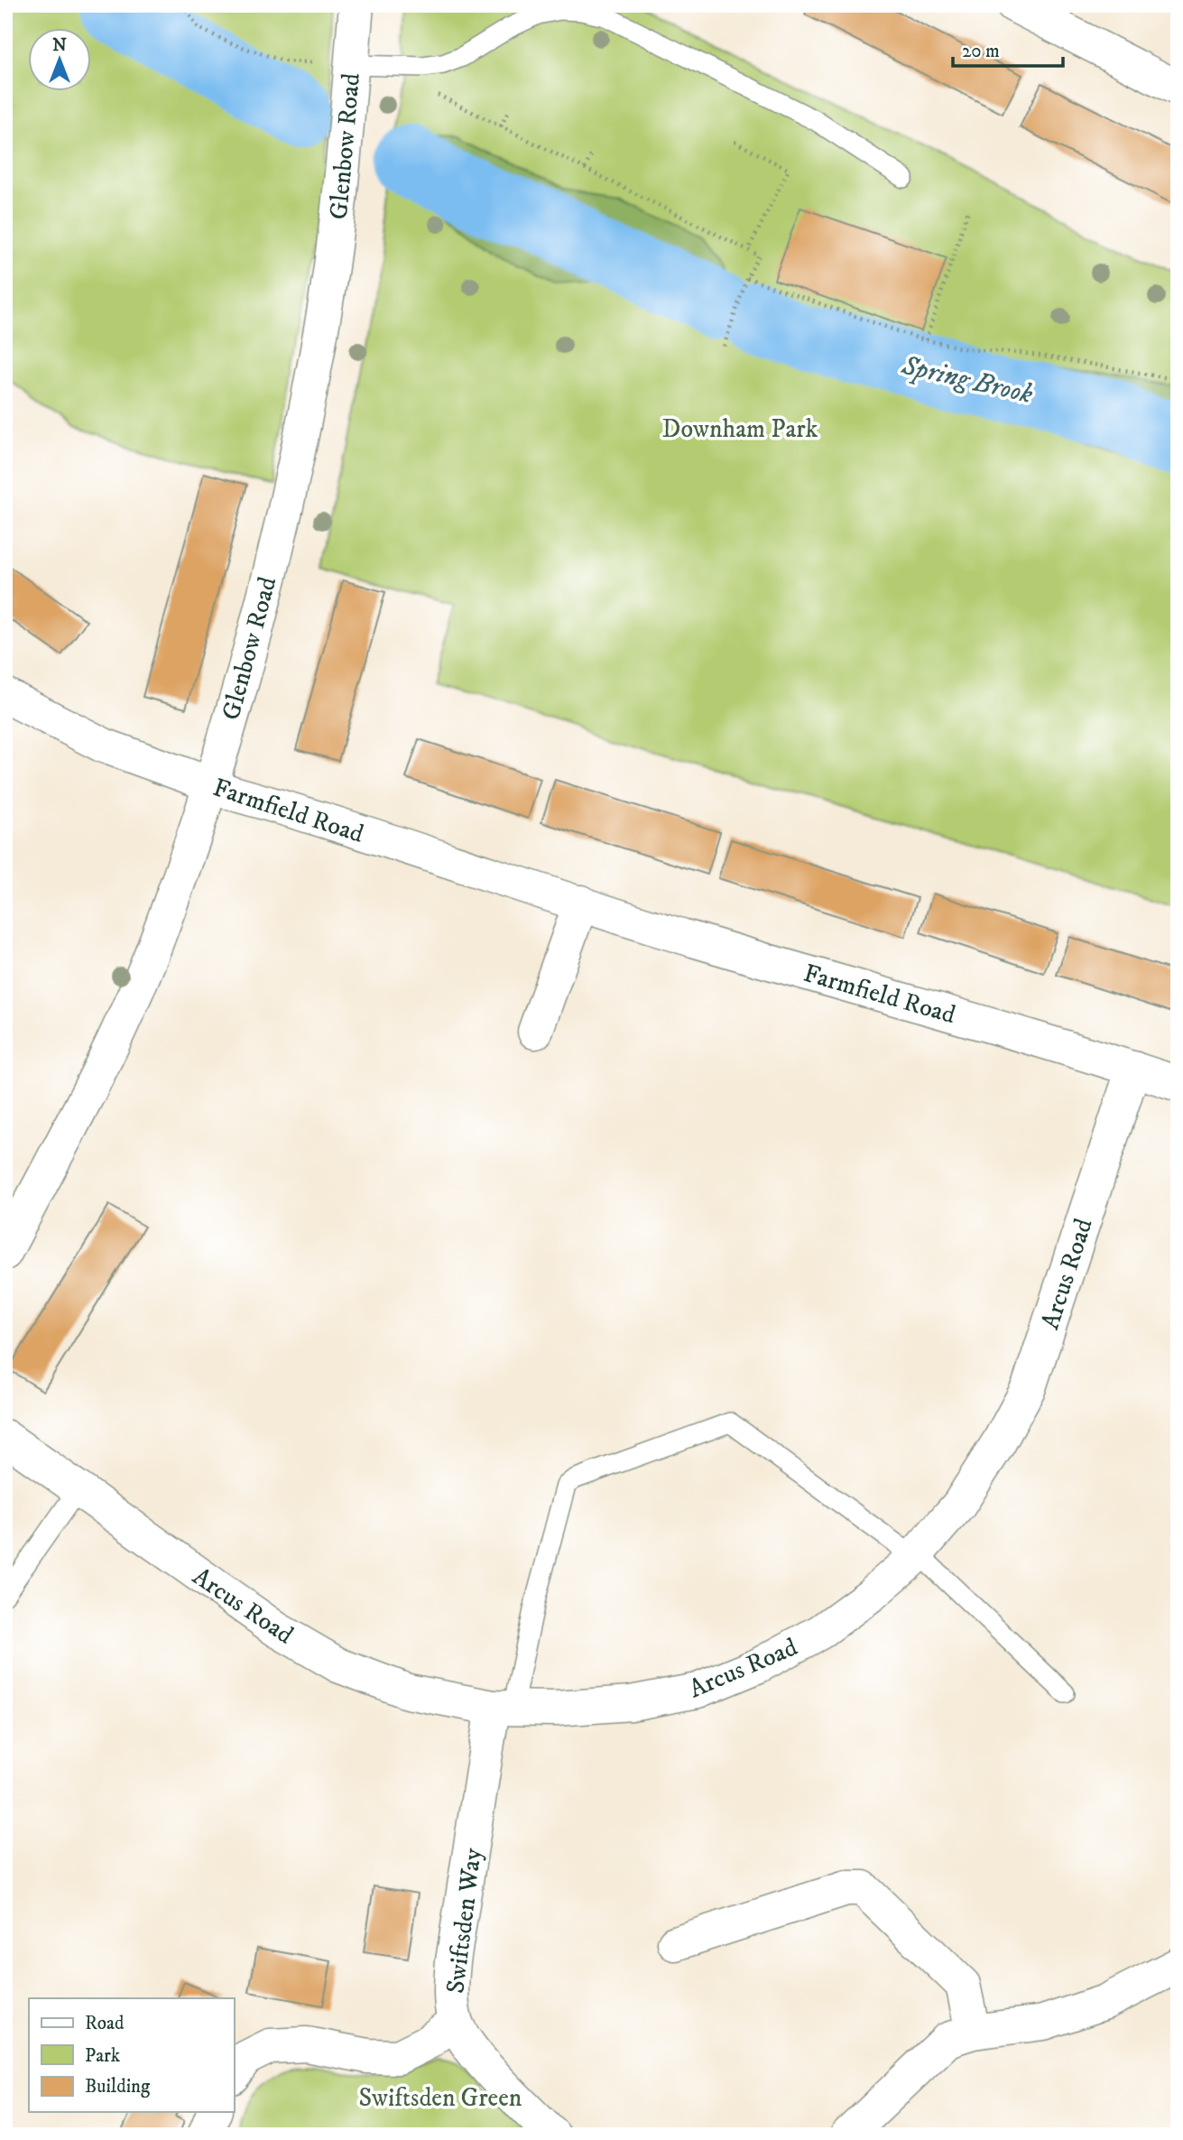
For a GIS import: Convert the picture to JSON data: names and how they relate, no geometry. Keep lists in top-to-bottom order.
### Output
{
  "streets": {
    "street": [
      "Glenbow Road",
      "Farmfield Road",
      "Arcus Road",
      "Swiftsden Way"
    ]
  },
  "crossings": [
    ["Glenbow Road", "Farmfield Road"],
    ["Farmfield Road", "Arcus Road"],
    ["Arcus Road", "Swiftsden Way"]
  ],
  "water": ["Spring Brook"],
  "parks": ["Downham Park", "Swiftsden Green"],
  "legend": ["Road", "Park", "Building"],
  "scale_bar": "20 m",
  "north": "top"
}
